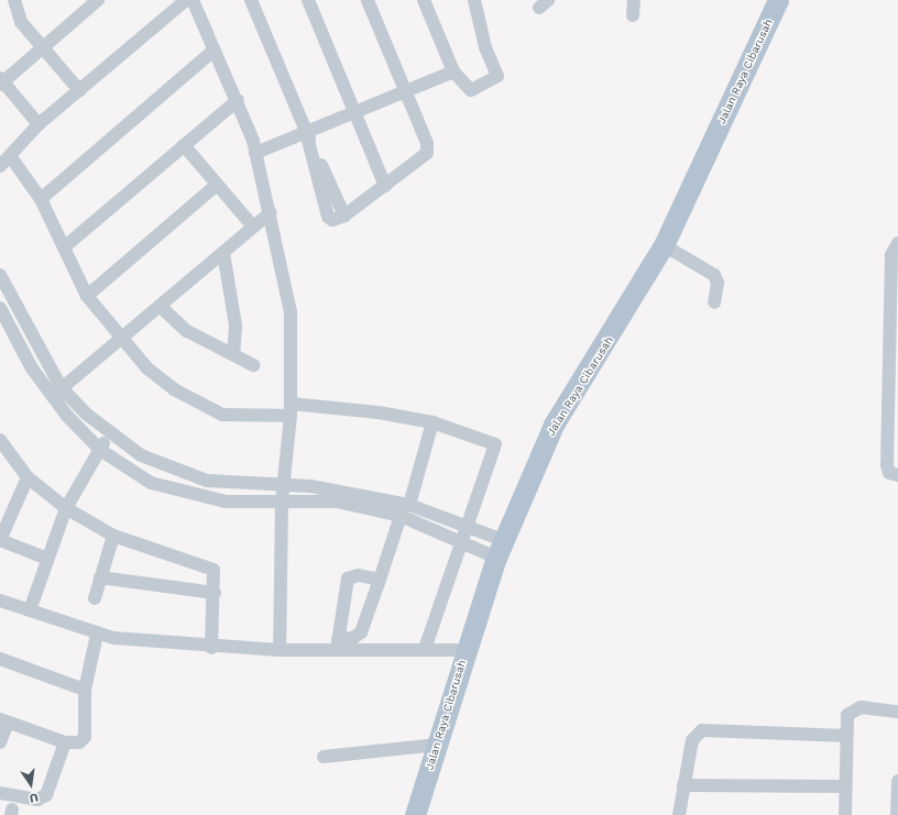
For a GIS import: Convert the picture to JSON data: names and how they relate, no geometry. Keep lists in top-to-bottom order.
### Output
{
  "streets": {
    "main road": ["Jalan Raya Cibarusah"]
  },
  "north": "bottom"
}
